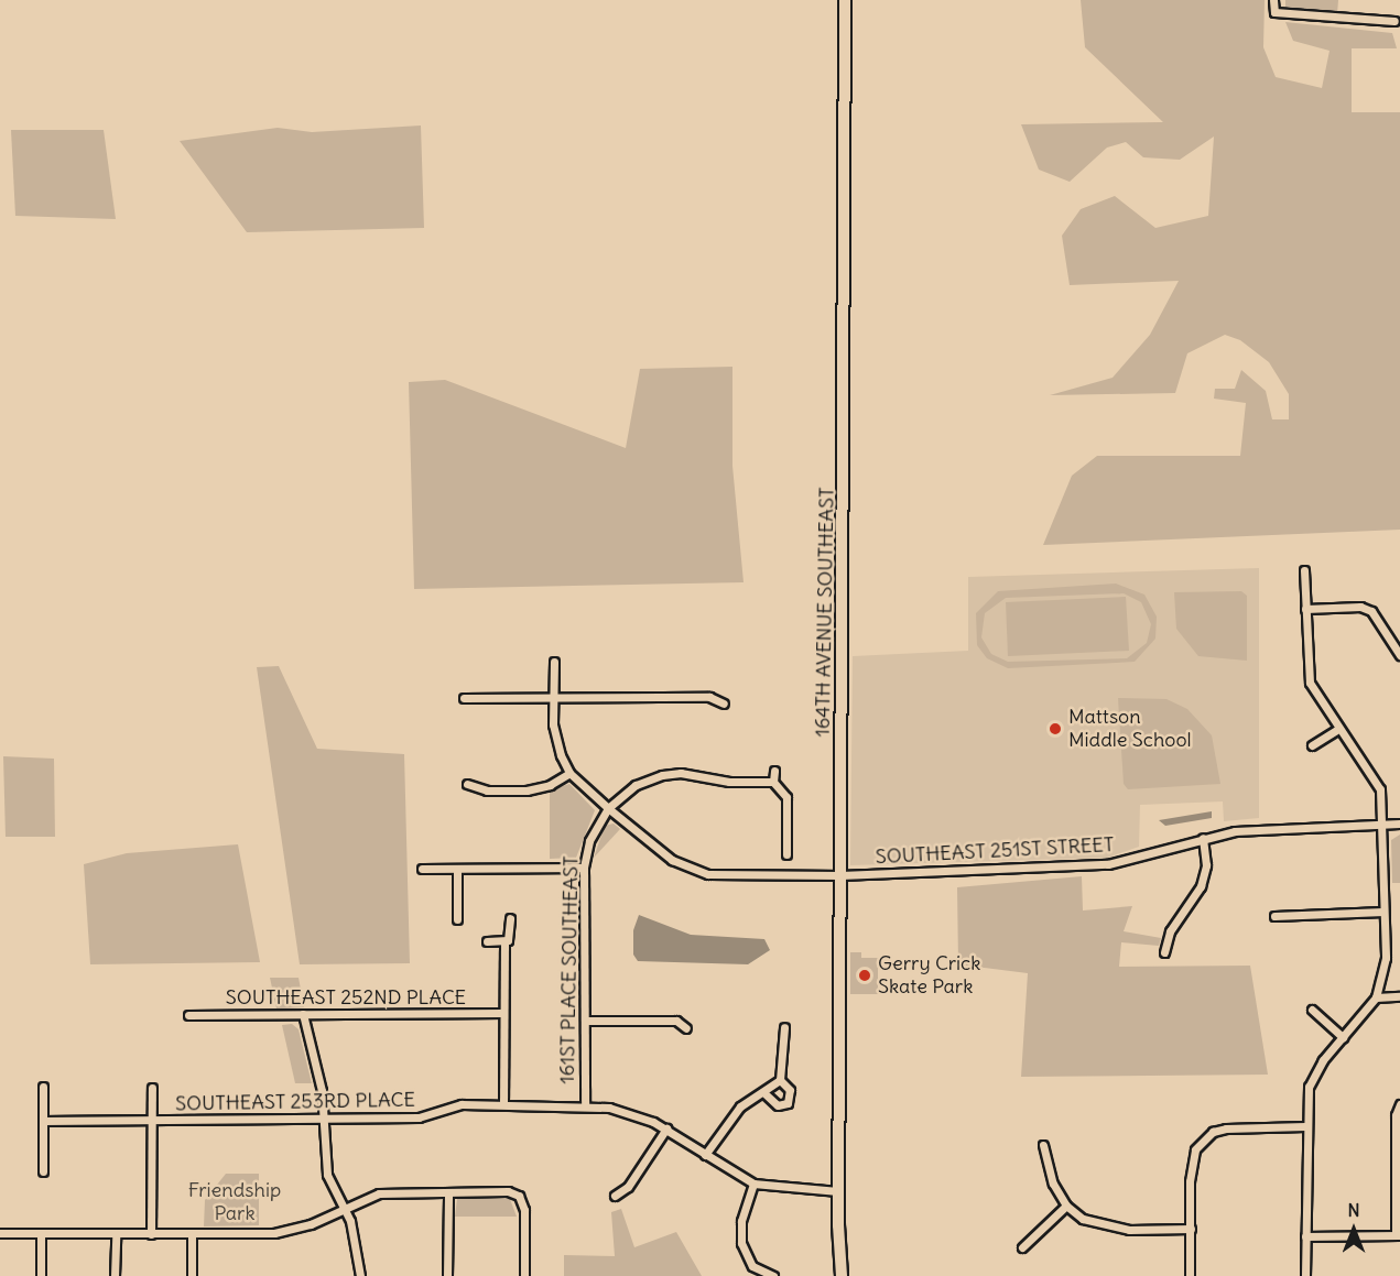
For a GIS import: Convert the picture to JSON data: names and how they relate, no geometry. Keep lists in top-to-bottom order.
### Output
{
  "streets": {
    "street": [
      "164TH AVENUE SOUTHEAST",
      "SOUTHEAST 251ST STREET",
      "161ST PLACE SOUTHEAST",
      "SOUTHEAST 252ND PLACE",
      "SOUTHEAST 253RD PLACE"
    ]
  },
  "crossings": [
    ["164TH AVENUE SOUTHEAST", "SOUTHEAST 251ST STREET"],
    ["SOUTHEAST 251ST STREET", "161ST PLACE SOUTHEAST"],
    ["161ST PLACE SOUTHEAST", "SOUTHEAST 253RD PLACE"]
  ],
  "parks": ["Friendship Park"],
  "places": ["Mattson Middle School", "Gerry Crick Skate Park"],
  "north": "top"
}
